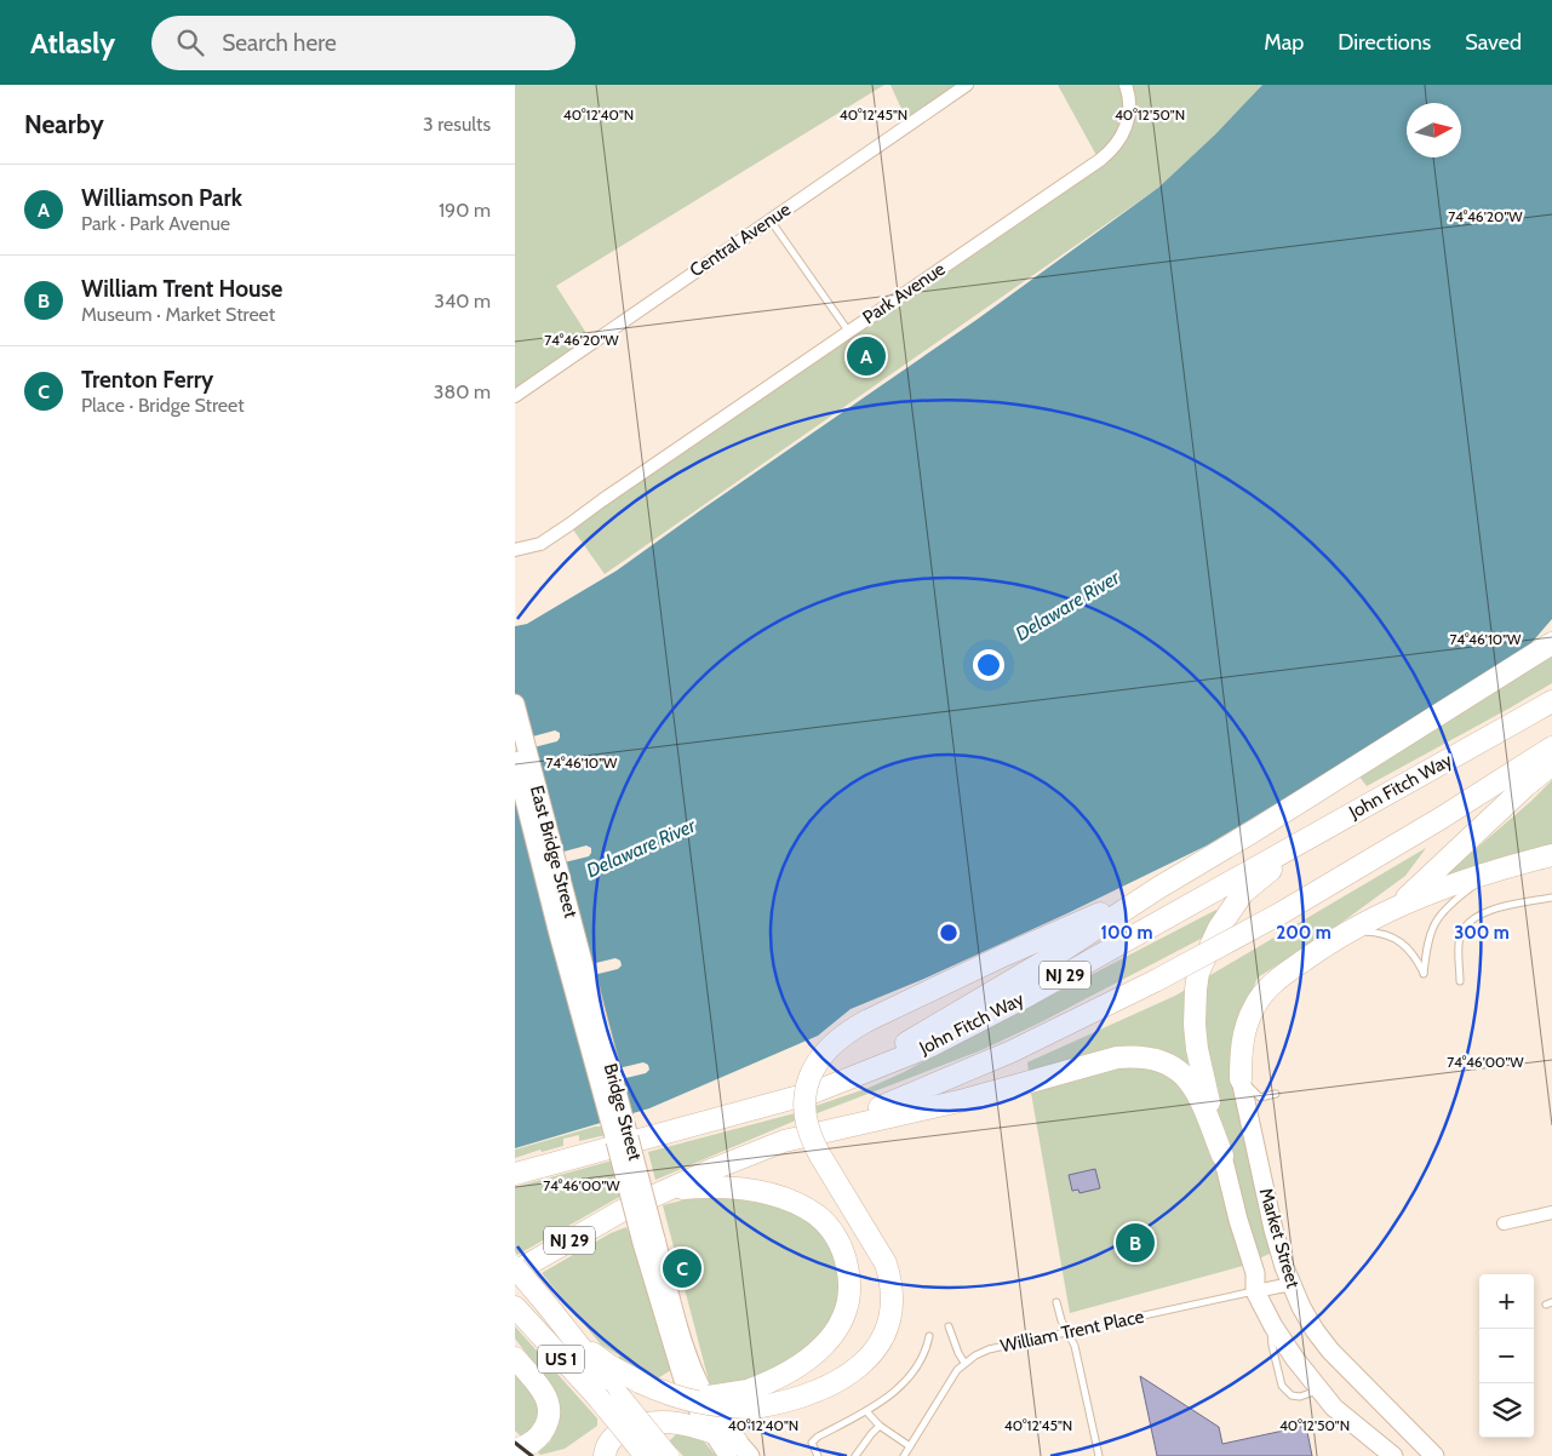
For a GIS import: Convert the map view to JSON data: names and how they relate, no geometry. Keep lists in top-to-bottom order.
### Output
{
  "streets": {
    "highway": ["John Fitch Way", "NJ 29", "US 1"],
    "main road": ["East Bridge Street", "Bridge Street", "Market Street"],
    "street": ["Central Avenue", "Park Avenue", "William Trent Place"]
  },
  "crossings": [
    ["East Bridge Street", "Bridge Street"],
    ["Market Street", "William Trent Place"]
  ],
  "water": ["Delaware River"],
  "north": "right",
  "page": {
    "header": "Atlasly",
    "search": "Search here",
    "nav": ["Map", "Directions", "Saved"],
    "heading": ["Nearby", "3 results"],
    "list": [
      {
        "mark": "A",
        "name": "Williamson Park",
        "note": "Park · Park Avenue",
        "value": "190 m"
      },
      {
        "mark": "B",
        "name": "William Trent House",
        "note": "Museum · Market Street",
        "value": "340 m"
      },
      {
        "mark": "C",
        "name": "Trenton Ferry",
        "note": "Place · Bridge Street",
        "value": "380 m"
      }
    ],
    "pins": ["A", "B", "C"],
    "map_buttons": ["+", "−"]
  },
  "coordinates": [
    "40°12'40\"N",
    "40°12'45\"N",
    "40°12'50\"N",
    "74°46'20\"W",
    "74°46'10\"W",
    "74°46'00\"W"
  ],
  "rings": ["100 m", "200 m", "300 m"]
}
